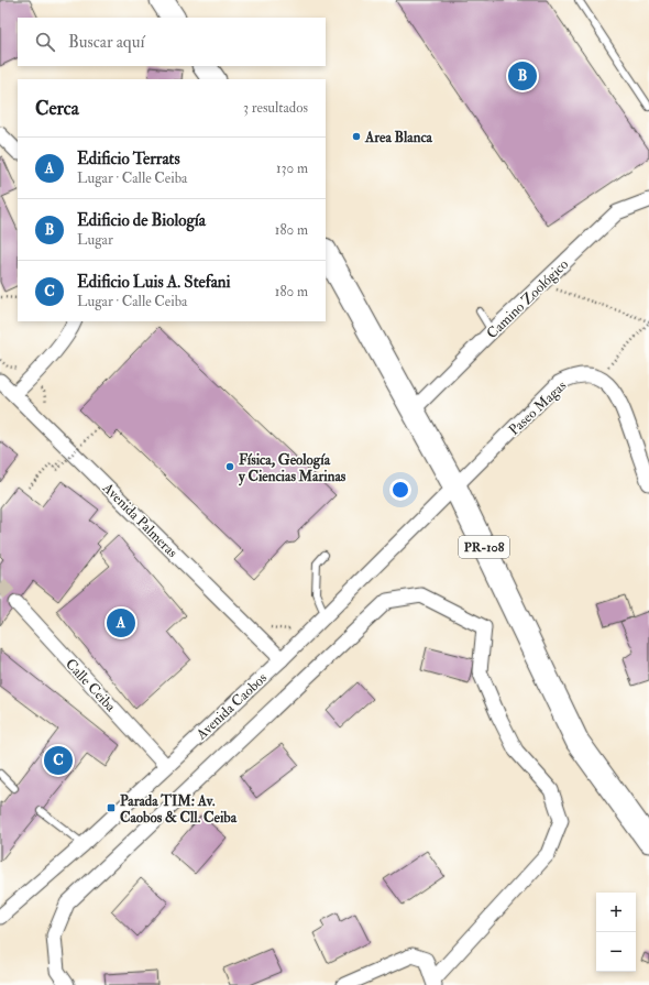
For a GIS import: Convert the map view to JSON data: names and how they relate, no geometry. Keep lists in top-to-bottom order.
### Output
{
  "streets": {
    "main road": ["PR-108"],
    "street": [
      "Camino Zoológico",
      "Paseo Magas",
      "Avenida Palmeras",
      "Calle Ceiba",
      "Avenida Caobos"
    ]
  },
  "crossings": [
    ["Camino Zoológico", "PR-108"],
    ["Paseo Magas", "PR-108"],
    ["Paseo Magas", "Avenida Caobos"],
    ["Avenida Palmeras", "Avenida Caobos"],
    ["PR-108", "Avenida Caobos"],
    ["Calle Ceiba", "Avenida Caobos"]
  ],
  "places": {
    "other": ["Area Blanca", "Física, Geología y Ciencias Marinas"],
    "transit": ["Parada TIM: Av. Caobos & Cll. Ceiba"]
  },
  "page": {
    "search": "Buscar aquí",
    "pins": ["B", "A", "C"],
    "heading": ["Cerca", "3 resultados"],
    "list": [
      {
        "mark": "A",
        "name": "Edificio Terrats",
        "note": "Lugar · Calle Ceiba",
        "value": "130 m"
      },
      {
        "mark": "B",
        "name": "Edificio de Biología",
        "note": "Lugar",
        "value": "180 m"
      },
      {
        "mark": "C",
        "name": "Edificio Luis A. Stefani",
        "note": "Lugar · Calle Ceiba",
        "value": "180 m"
      }
    ],
    "map_buttons": ["+", "−"]
  }
}
